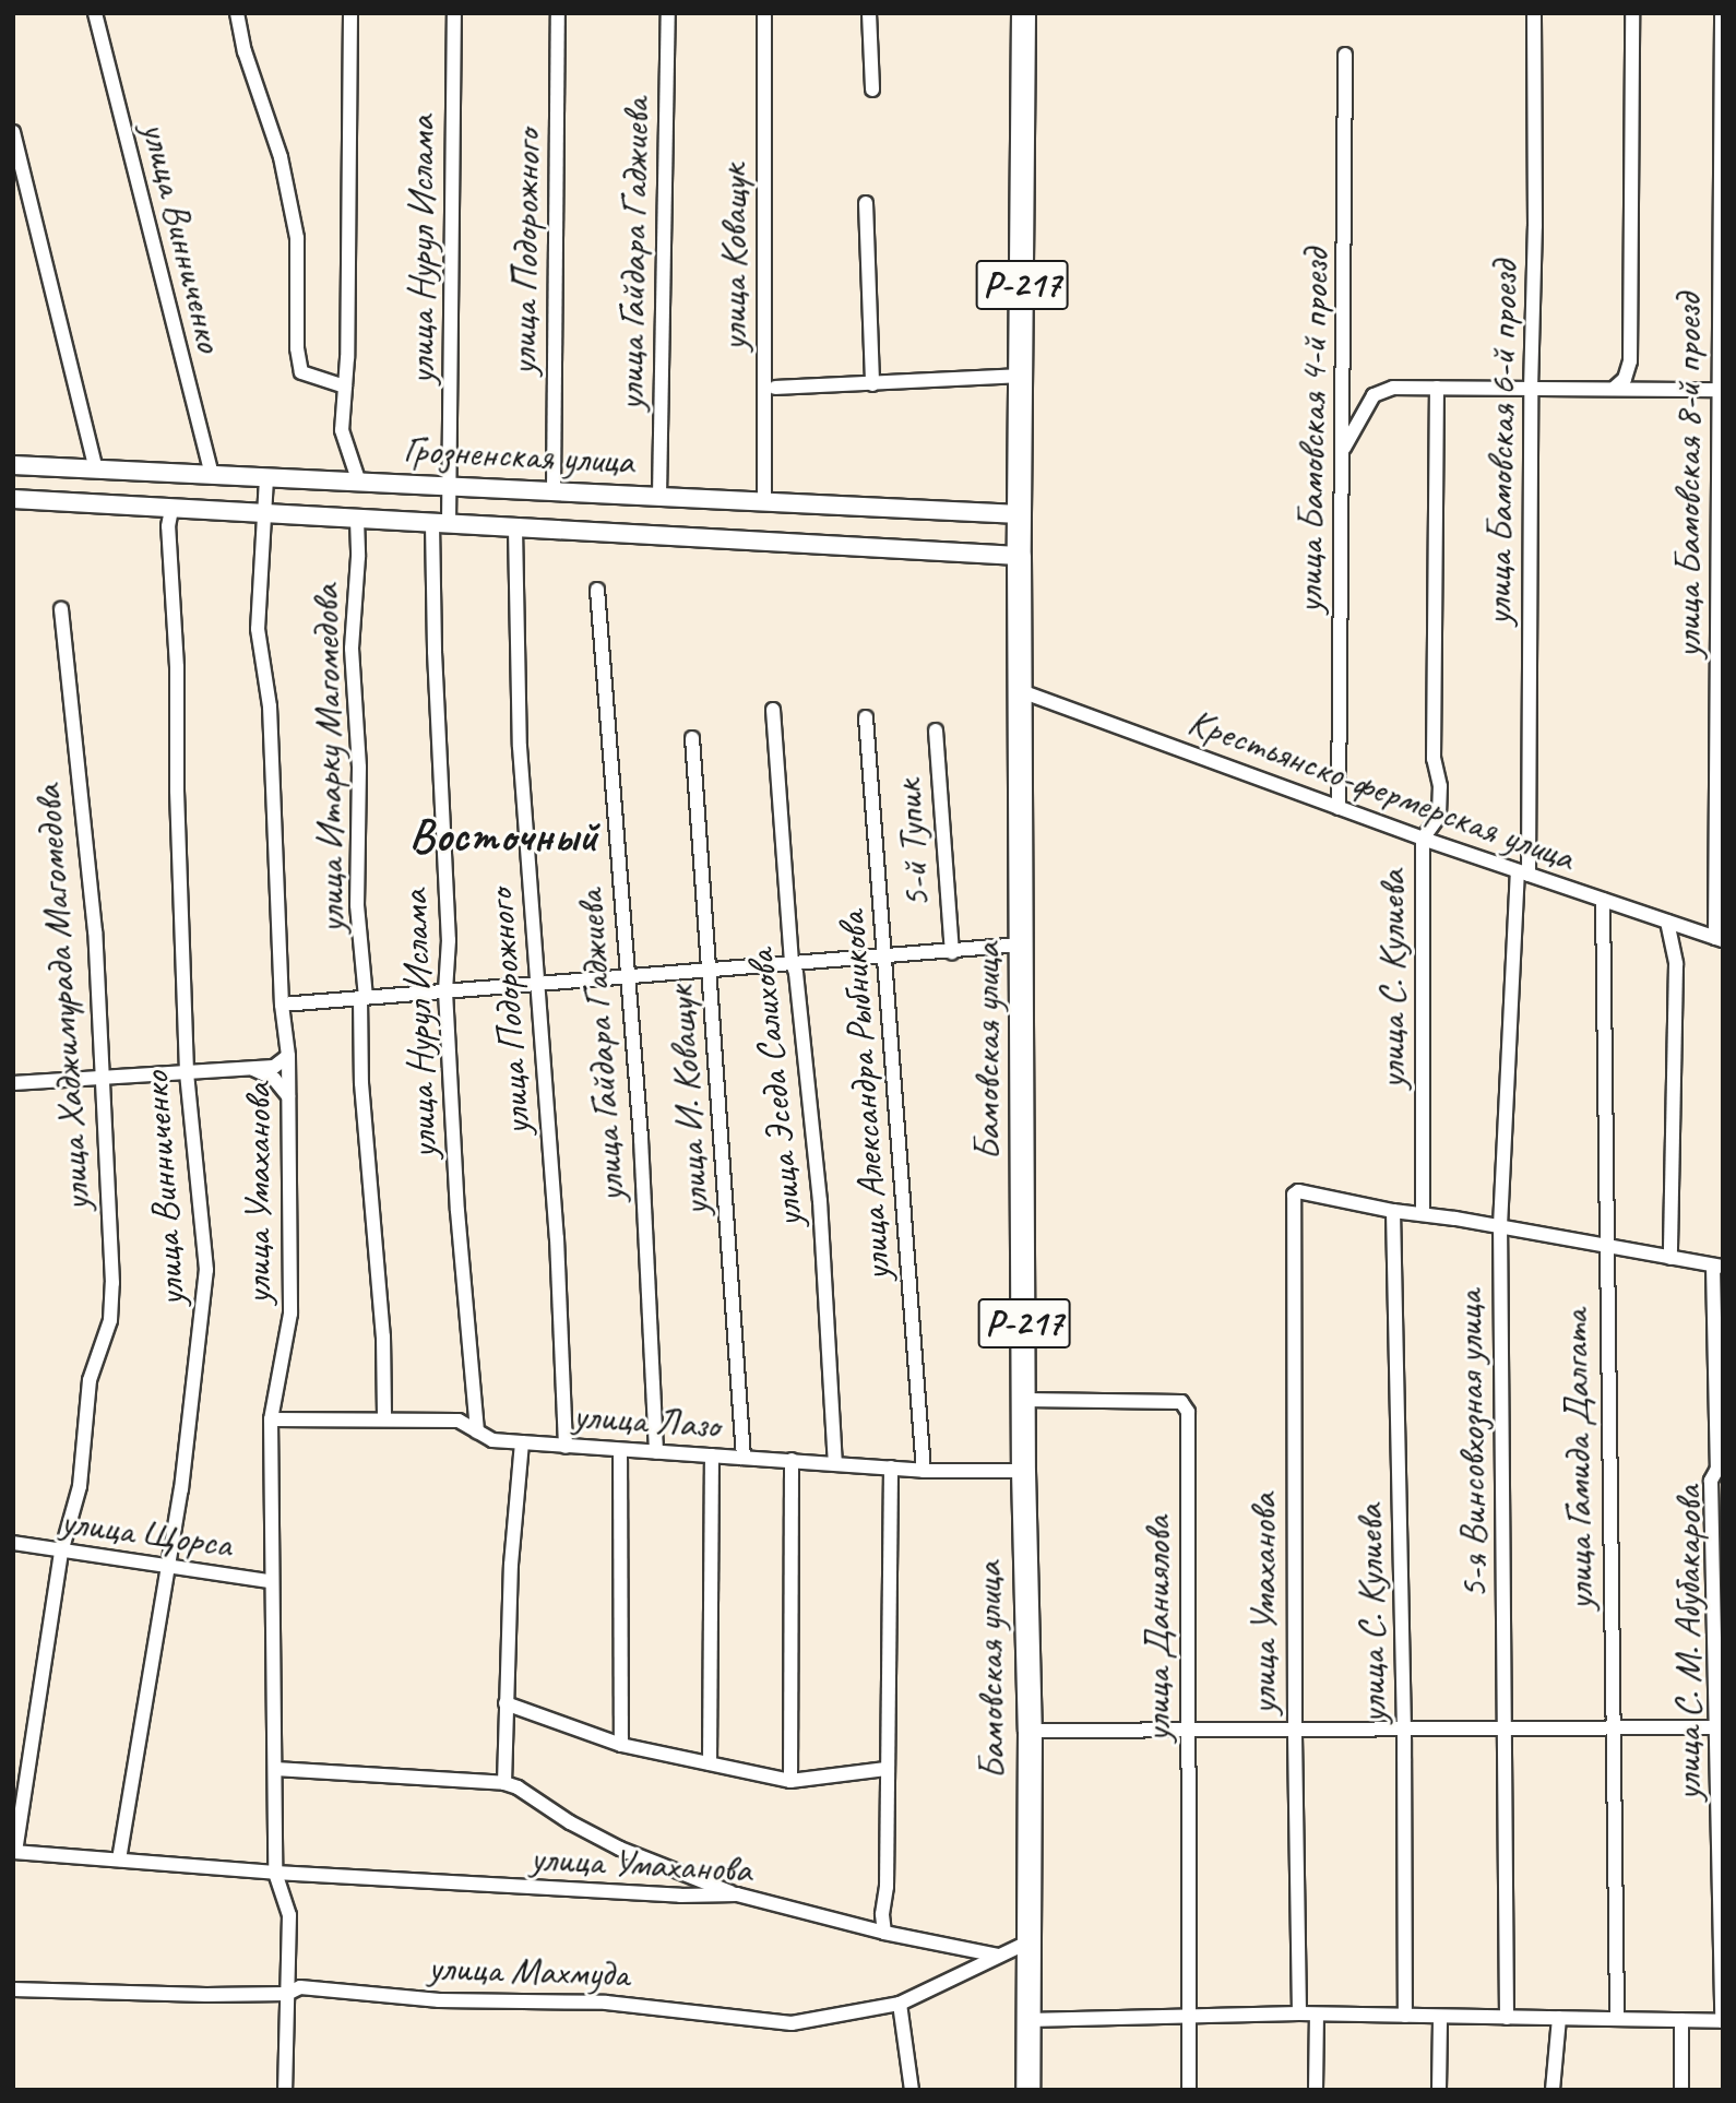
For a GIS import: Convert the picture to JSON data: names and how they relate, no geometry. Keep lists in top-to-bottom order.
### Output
{
  "streets": {
    "highway": ["Р-217", "Бамовская улица"],
    "street": [
      "улица Винниченко",
      "улица Нурул Ислама",
      "улица Подорожного",
      "улица Гайдара Гаджиева",
      "улица Коващук",
      "улица Бамовская 4-й проезд",
      "улица Бамовская 6-й проезд",
      "Грозненская улица",
      "улица Бамовская 8-й проезд",
      "улица Итарку Магомедова",
      "Крестьянско-фермерская улица",
      "5-й Тупик",
      "улица С. Кулиева",
      "улица Хаджимурада Магомедова",
      "улица Эседа Салихова",
      "улица Александра Рыбникова",
      "улица И. Коващук",
      "улица Умаханова",
      "улица Лазо",
      "5-я Винсовхозная улица",
      "улица Гамида Далгата",
      "улица Щорса",
      "улица Даниялова",
      "улица С. М. Абубакарова",
      "улица Махмуда"
    ]
  },
  "crossings": [
    ["улица Винниченко", "Грозненская улица"],
    ["улица Винниченко", "улица Умаханова"],
    ["улица Винниченко", "улица Щорса"],
    ["улица Нурул Ислама", "Грозненская улица"],
    ["улица Нурул Ислама", "улица Лазо"],
    ["улица Подорожного", "Грозненская улица"],
    ["улица Подорожного", "улица Лазо"],
    ["улица Гайдара Гаджиева", "Грозненская улица"],
    ["улица Гайдара Гаджиева", "улица Лазо"],
    ["улица Коващук", "Грозненская улица"],
    ["улица Бамовская 4-й проезд", "Крестьянско-фермерская улица"],
    ["улица Бамовская 6-й проезд", "Крестьянско-фермерская улица"],
    ["улица Бамовская 6-й проезд", "5-я Винсовхозная улица"],
    ["Грозненская улица", "улица Итарку Магомедова"],
    ["Грозненская улица", "Бамовская улица"],
    ["Грозненская улица", "улица Умаханова"],
    ["улица Бамовская 8-й проезд", "Крестьянско-фермерская улица"],
    ["улица Итарку Магомедова", "улица Лазо"],
    ["Крестьянско-фермерская улица", "улица С. Кулиева"],
    ["Крестьянско-фермерская улица", "Бамовская улица"],
    ["Крестьянско-фермерская улица", "5-я Винсовхозная улица"],
    ["Крестьянско-фермерская улица", "улица Гамида Далгата"],
    ["улица С. Кулиева", "улица Умаханова"],
    ["улица Хаджимурада Магомедова", "улица Умаханова"],
    ["улица Хаджимурада Магомедова", "улица Щорса"],
    ["Бамовская улица", "улица Лазо"],
    ["Бамовская улица", "улица Даниялова"],
    ["Бамовская улица", "улица Махмуда"],
    ["улица Эседа Салихова", "улица Лазо"],
    ["улица Александра Рыбникова", "улица Лазо"],
    ["улица И. Коващук", "улица Лазо"],
    ["улица Умаханова", "улица Лазо"],
    ["улица Умаханова", "улица Щорса"],
    ["улица Умаханова", "улица Махмуда"]
  ],
  "districts": ["Восточный"]
}
